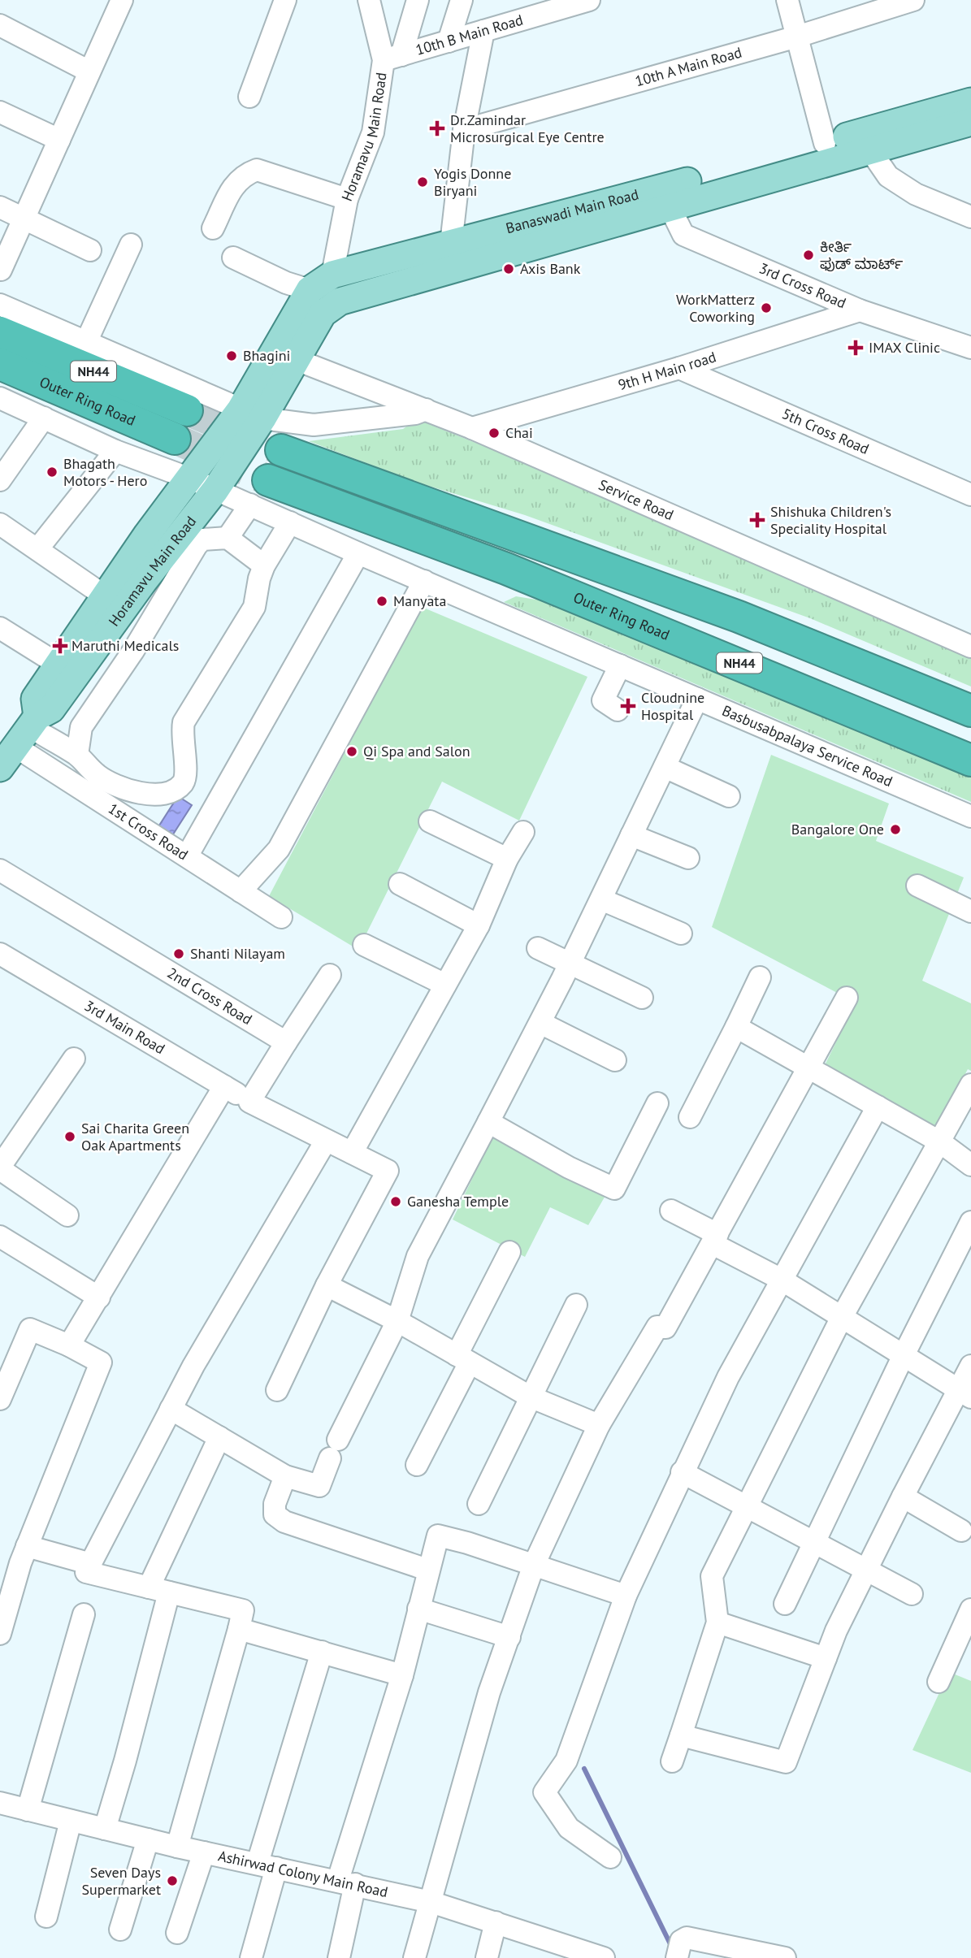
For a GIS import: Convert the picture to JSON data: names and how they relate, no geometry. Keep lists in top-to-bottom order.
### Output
{
  "streets": {
    "highway": ["NH44", "Outer Ring Road"],
    "main road": ["Horamavu Main Road", "Banaswadi Main Road"],
    "street": [
      "10th B Main Road",
      "10th A Main Road",
      "3rd Cross Road",
      "9th H Main road",
      "5th Cross Road",
      "Service Road",
      "Basbusabpalaya Service Road",
      "1st Cross Road",
      "2nd Cross Road",
      "3rd Main Road",
      "Ashirwad Colony Main Road"
    ]
  },
  "crossings": [
    ["10th B Main Road", "Horamavu Main Road"],
    ["Horamavu Main Road", "Banaswadi Main Road"],
    ["Horamavu Main Road", "Basbusabpalaya Service Road"],
    ["Horamavu Main Road", "1st Cross Road"],
    ["Banaswadi Main Road", "3rd Cross Road"],
    ["Banaswadi Main Road", "Service Road"],
    ["3rd Cross Road", "9th H Main road"],
    ["9th H Main road", "5th Cross Road"],
    ["9th H Main road", "Service Road"]
  ],
  "places": {
    "health": [
      "Dr.Zamindar Microsurgical Eye Centre",
      "IMAX Clinic",
      "Shishuka Children's Speciality Hospital",
      "Maruthi Medicals",
      "Cloudnine Hospital"
    ],
    "other": [
      "Yogis Donne Biryani",
      "ಕೀರ್ತಿ ಫುಡ್ ಮಾರ್ಟ್",
      "Axis Bank",
      "WorkMatterz Coworking",
      "Bhagini",
      "Chai",
      "Bhagath Motors - Hero",
      "Manyata",
      "Qi Spa and Salon",
      "Bangalore One",
      "Shanti Nilayam",
      "Sai Charita Green Oak Apartments",
      "Ganesha Temple",
      "Seven Days Supermarket"
    ]
  }
}
